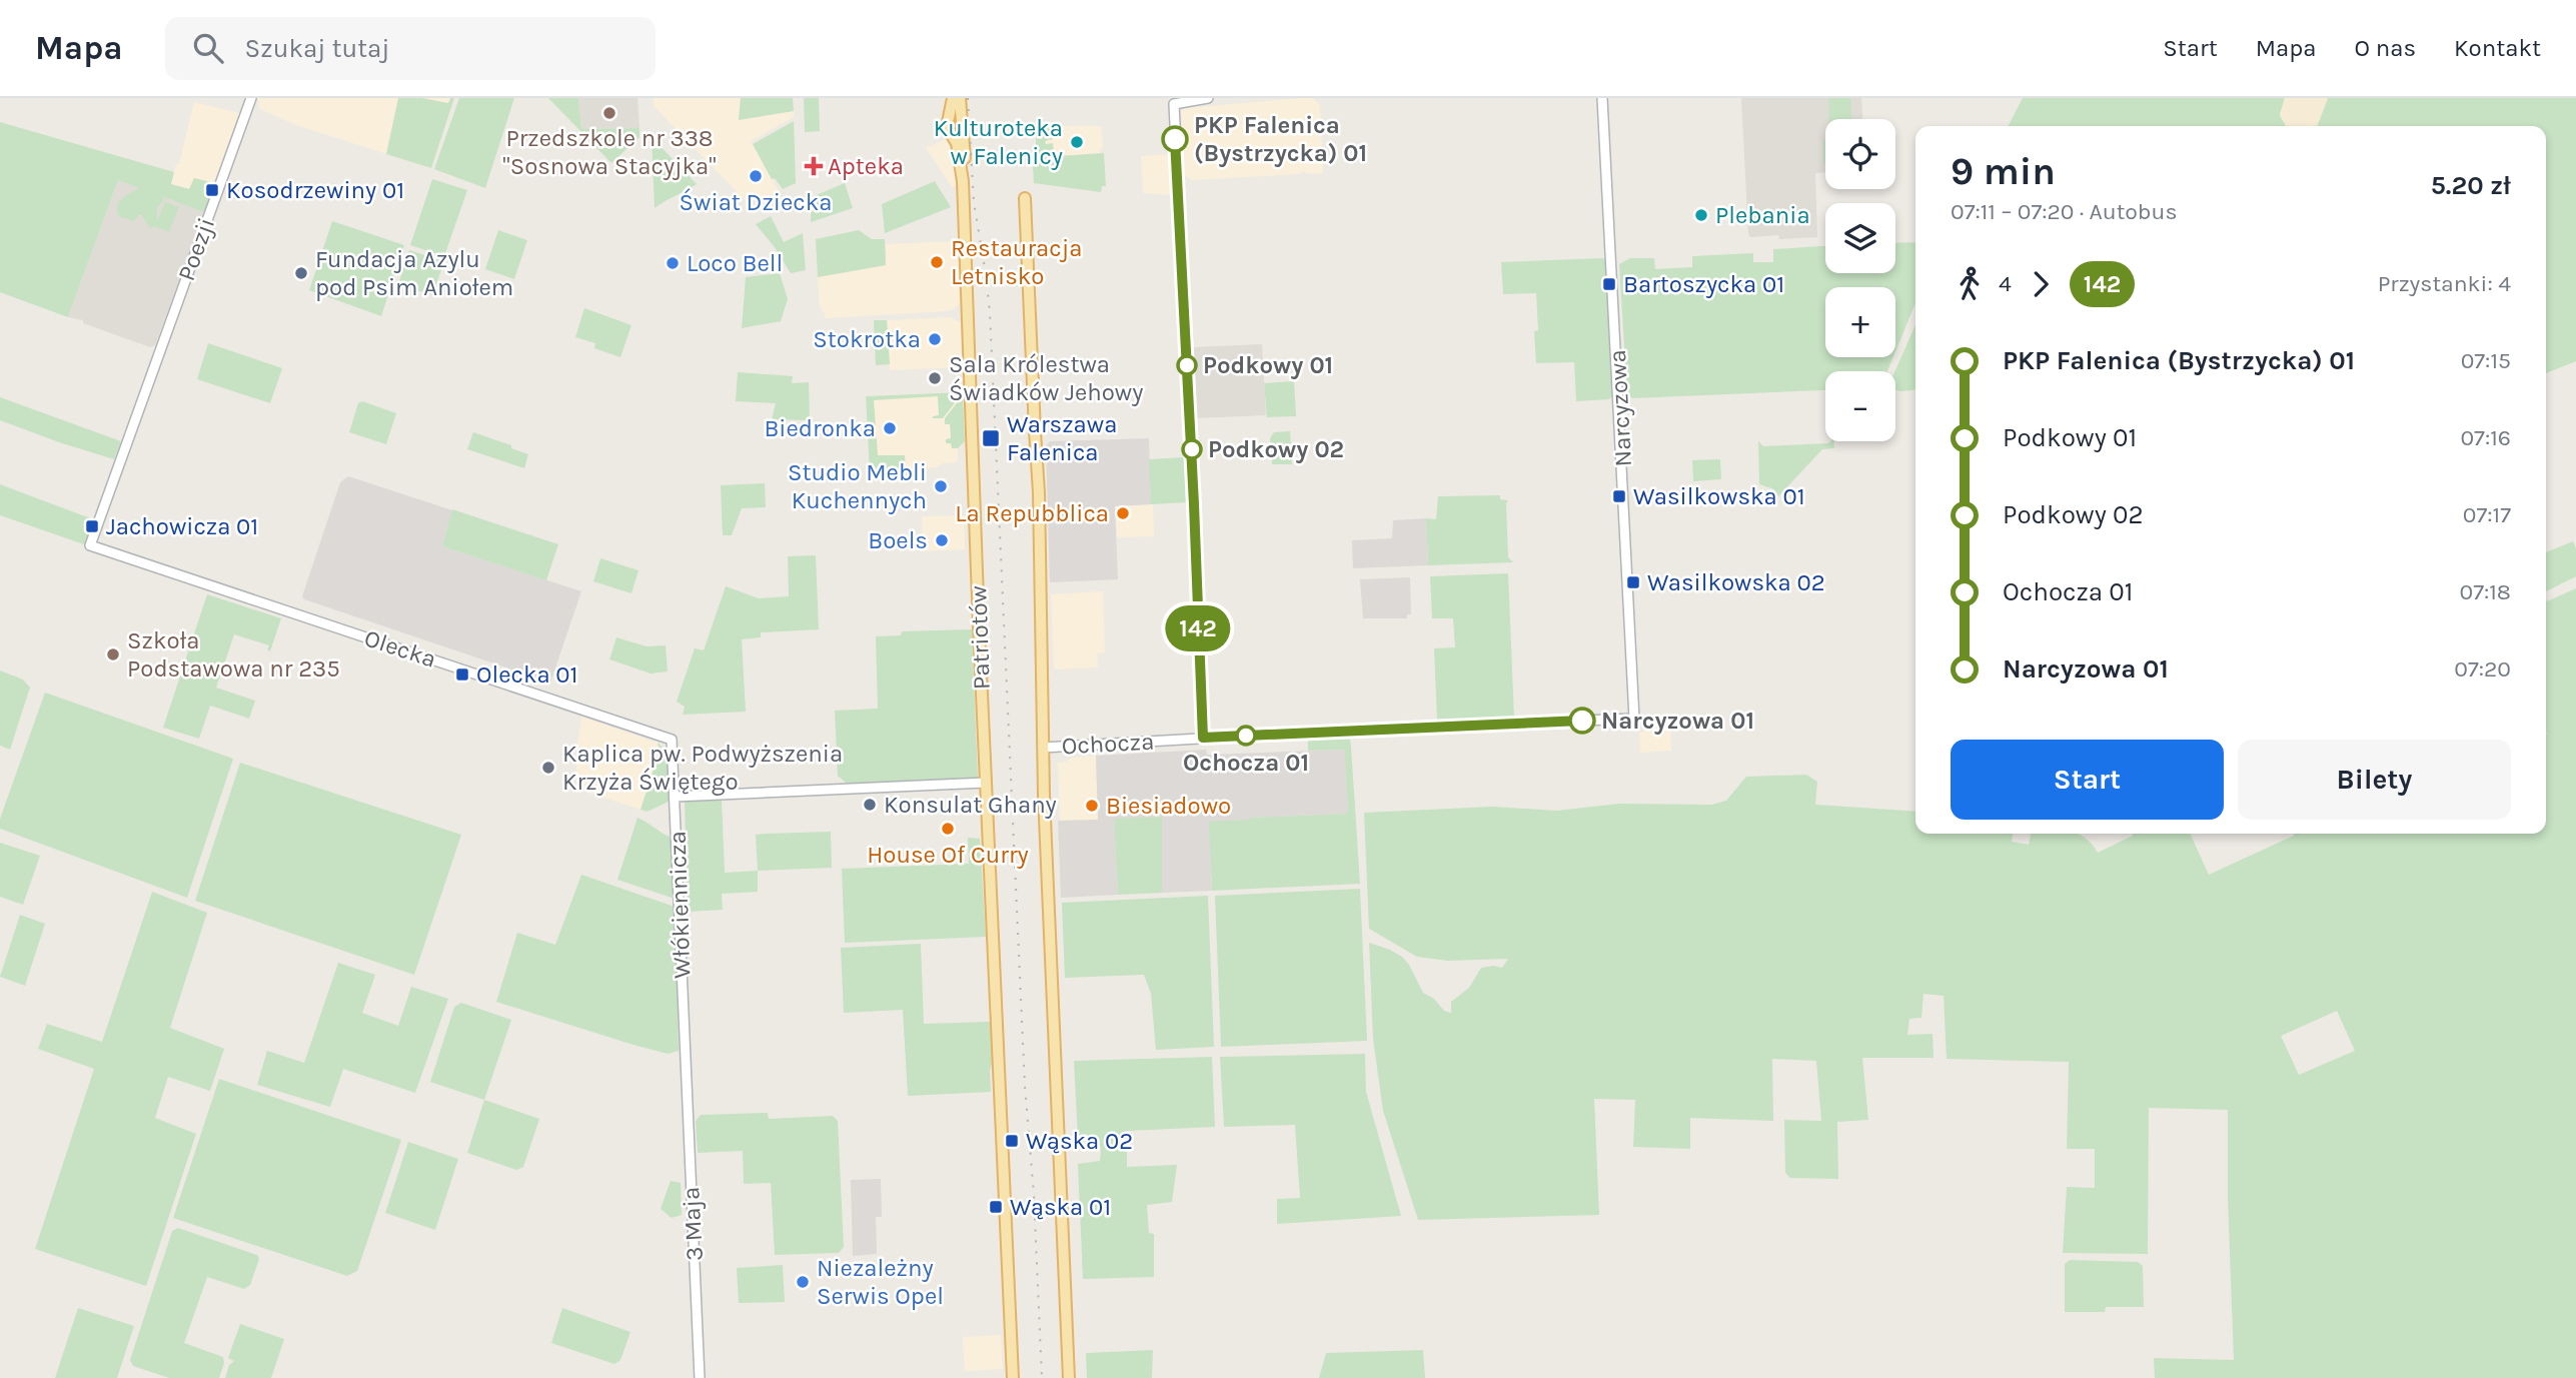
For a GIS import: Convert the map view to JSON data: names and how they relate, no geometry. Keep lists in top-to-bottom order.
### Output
{
  "streets": {
    "main road": ["Patriotów"],
    "street": [
      "Poezji",
      "Narcyzowa",
      "Olecka",
      "Ochocza",
      "Włókiennicza",
      "3 Maja"
    ]
  },
  "crossings": [
    ["Poezji", "Olecka"],
    ["Narcyzowa", "Ochocza"],
    ["Olecka", "Włókiennicza"],
    ["Włókiennicza", "3 Maja"]
  ],
  "places": {
    "other": [
      "Przedszkole nr 338 \"Sosnowa Stacyjka\"",
      "PKP Falenica (Bystrzycka) 01",
      "Kulturoteka w Falenicy",
      "Świat Dziecka",
      "Plebania",
      "Restauracja Letnisko",
      "Loco Bell",
      "Fundacja Azylu pod Psim Aniołem",
      "Stokrotka",
      "Podkowy 01",
      "Sala Królestwa Świadków Jehowy",
      "Biedronka",
      "Podkowy 02",
      "Studio Mebli Kuchennych",
      "La Repubblica",
      "Boels",
      "Szkoła Podstawowa nr 235",
      "Narcyzowa 01",
      "Ochocza 01",
      "Kaplica pw. Podwyższenia Krzyża Świętego",
      "Konsulat Ghany",
      "Biesiadowo",
      "House Of Curry",
      "Niezależny Serwis Opel"
    ],
    "health": ["Apteka"],
    "transit": [
      "Kosodrzewiny 01",
      "Bartoszycka 01",
      "Warszawa Falenica",
      "Wasilkowska 01",
      "Jachowicza 01",
      "Wasilkowska 02",
      "Olecka 01",
      "Wąska 02",
      "Wąska 01"
    ]
  },
  "lines": ["bus line 142"],
  "page": {
    "header": "Mapa",
    "search": "Szukaj tutaj",
    "nav": [
      "Start",
      "Mapa",
      "O nas",
      "Kontakt"
    ],
    "on_map": "142",
    "map_buttons": ["+", "−"],
    "heading": ["9 min", "07:11 – 07:20 · Autobus", "5.20 zł"],
    "legs": ["4", "142", "Przystanki: 4"],
    "list": [
      {
        "name": "PKP Falenica (Bystrzycka) 01",
        "value": "07:15"
      },
      {
        "name": "Podkowy 01",
        "value": "07:16"
      },
      {
        "name": "Podkowy 02",
        "value": "07:17"
      },
      {
        "name": "Ochocza 01",
        "value": "07:18"
      },
      {
        "name": "Narcyzowa 01",
        "value": "07:20"
      }
    ],
    "buttons": ["Start", "Bilety"]
  }
}
